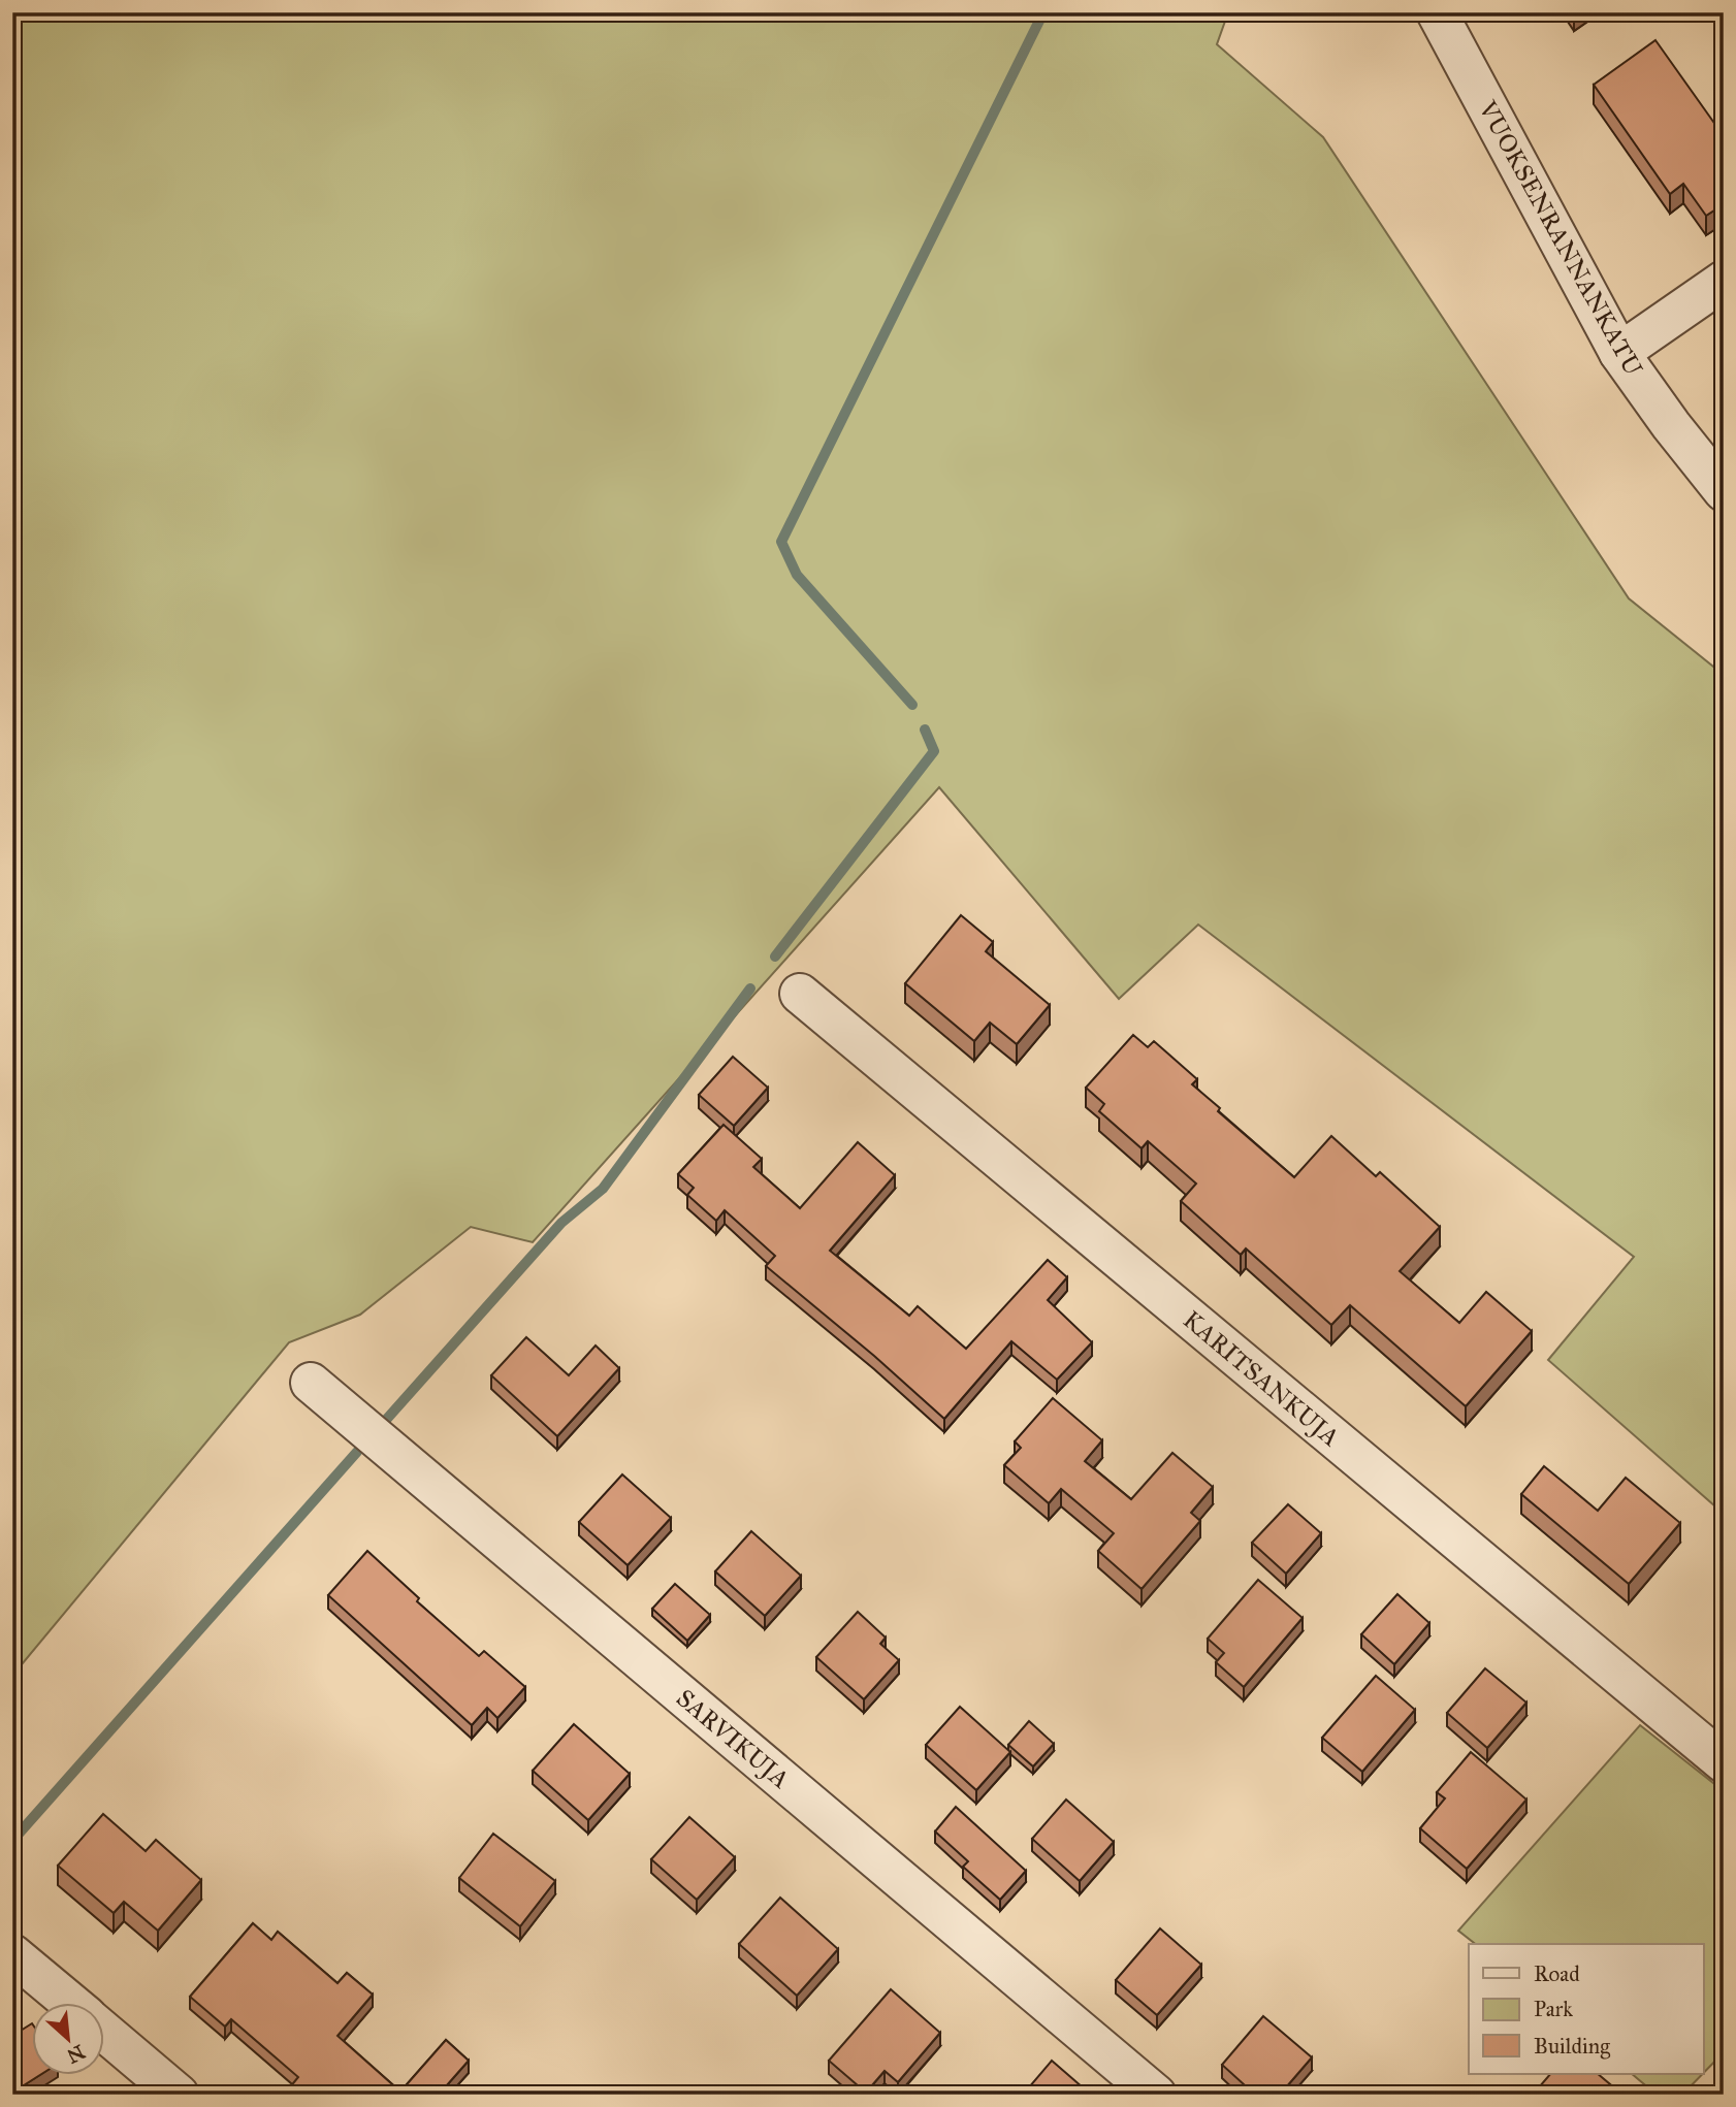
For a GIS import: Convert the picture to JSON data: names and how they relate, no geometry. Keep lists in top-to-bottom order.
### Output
{
  "streets": {
    "street": ["VUOKSENRANNANKATU", "KARITSANKUJA", "SARVIKUJA"]
  },
  "legend": ["Road", "Park", "Building"],
  "north": "bottom right"
}
